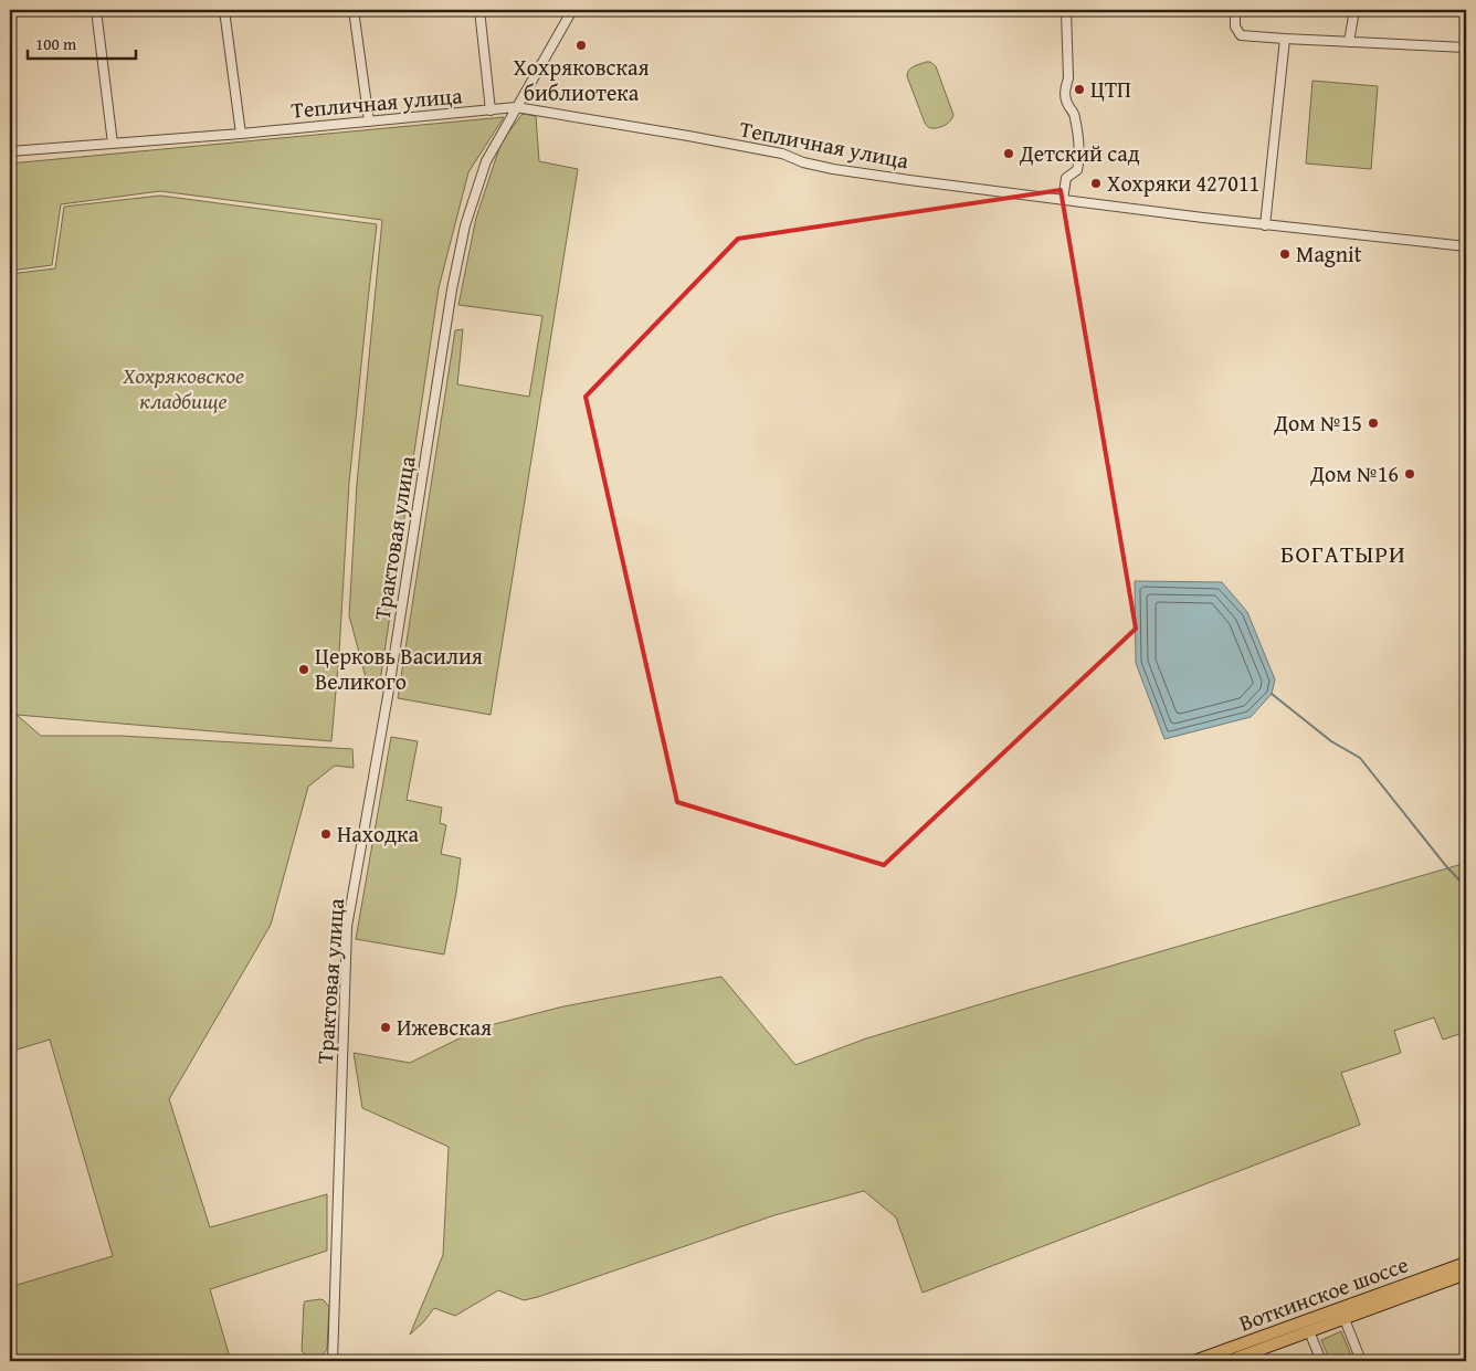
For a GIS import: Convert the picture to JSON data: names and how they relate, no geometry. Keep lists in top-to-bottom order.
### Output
{
  "streets": {
    "main road": ["Воткинское шоссе"],
    "street": ["Тепличная улица", "Трактовая улица"]
  },
  "crossings": [
    ["Тепличная улица", "Трактовая улица"]
  ],
  "districts": ["БОГАТЫРИ"],
  "parks": ["Хохряковское кладбище"],
  "places": [
    "Хохряковская библиотека",
    "ЦТП",
    "Детский сад",
    "Хохряки 427011",
    "Magnit",
    "Дом №15",
    "Дом №16",
    "Церковь Василия Великого",
    "Находка",
    "Ижевская"
  ],
  "scale_bar": "100 m"
}
